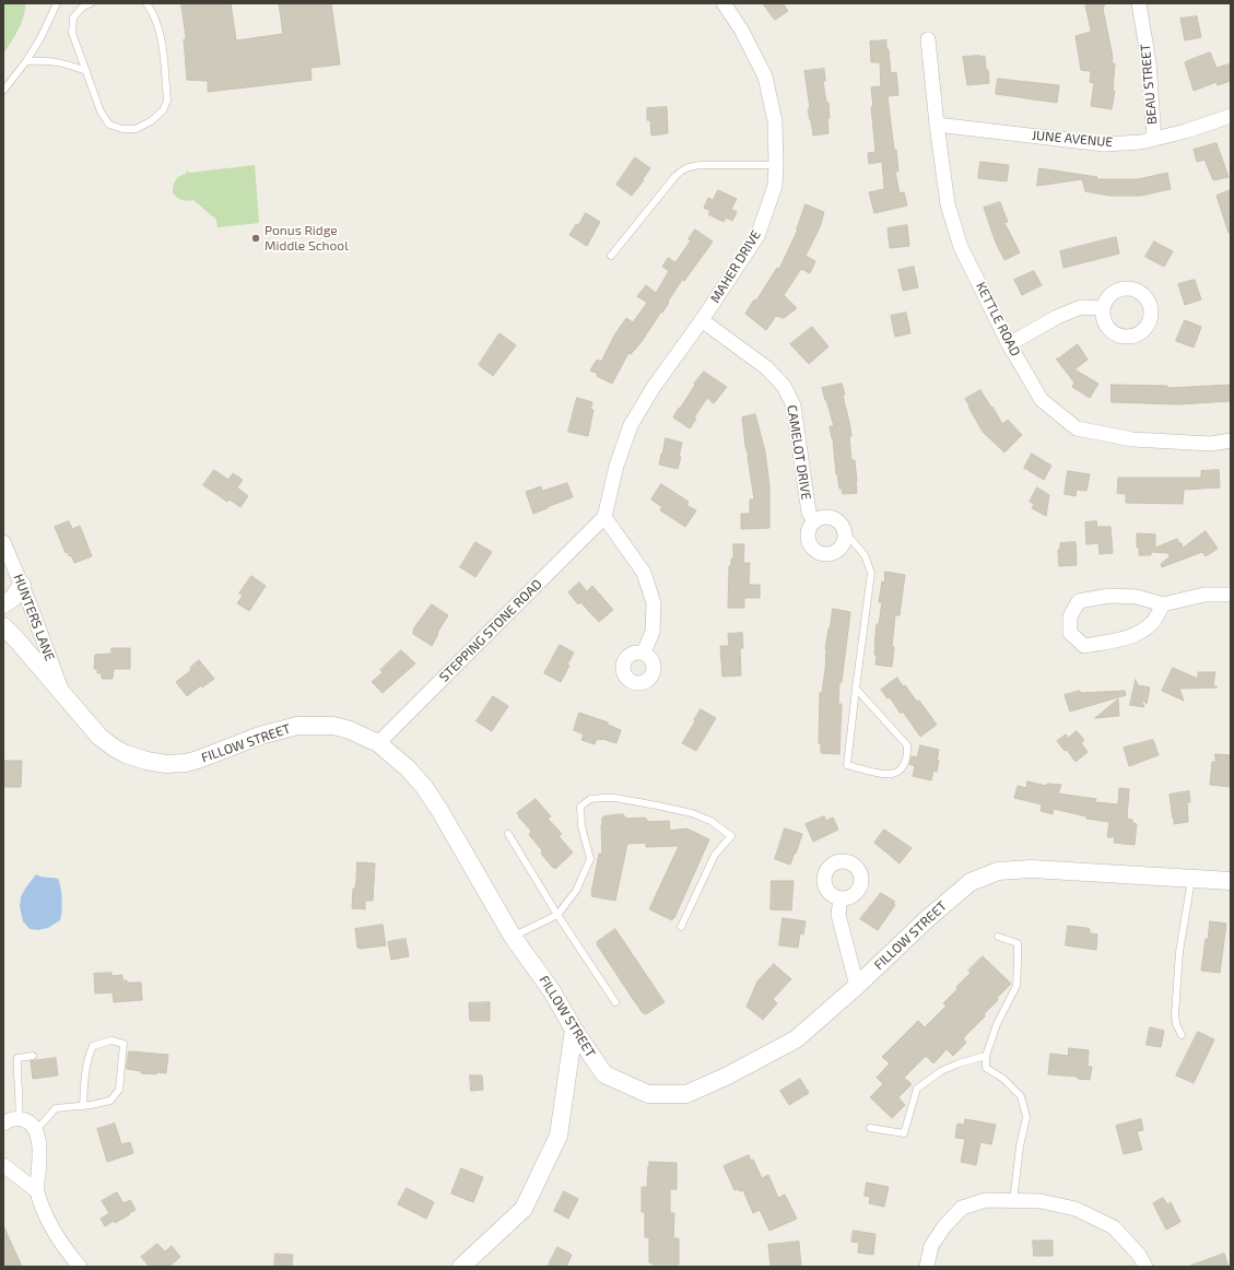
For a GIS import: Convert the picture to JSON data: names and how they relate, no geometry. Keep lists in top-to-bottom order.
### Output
{
  "streets": {
    "street": [
      "BEAU STREET",
      "JUNE AVENUE",
      "MAHER DRIVE",
      "KETTLE ROAD",
      "CAMELOT DRIVE",
      "HUNTERS LANE",
      "STEPPING STONE ROAD",
      "FILLOW STREET"
    ]
  },
  "crossings": [
    ["BEAU STREET", "JUNE AVENUE"],
    ["JUNE AVENUE", "KETTLE ROAD"],
    ["MAHER DRIVE", "CAMELOT DRIVE"],
    ["MAHER DRIVE", "STEPPING STONE ROAD"],
    ["HUNTERS LANE", "FILLOW STREET"],
    ["STEPPING STONE ROAD", "FILLOW STREET"]
  ],
  "places": ["Ponus Ridge Middle School"]
}
